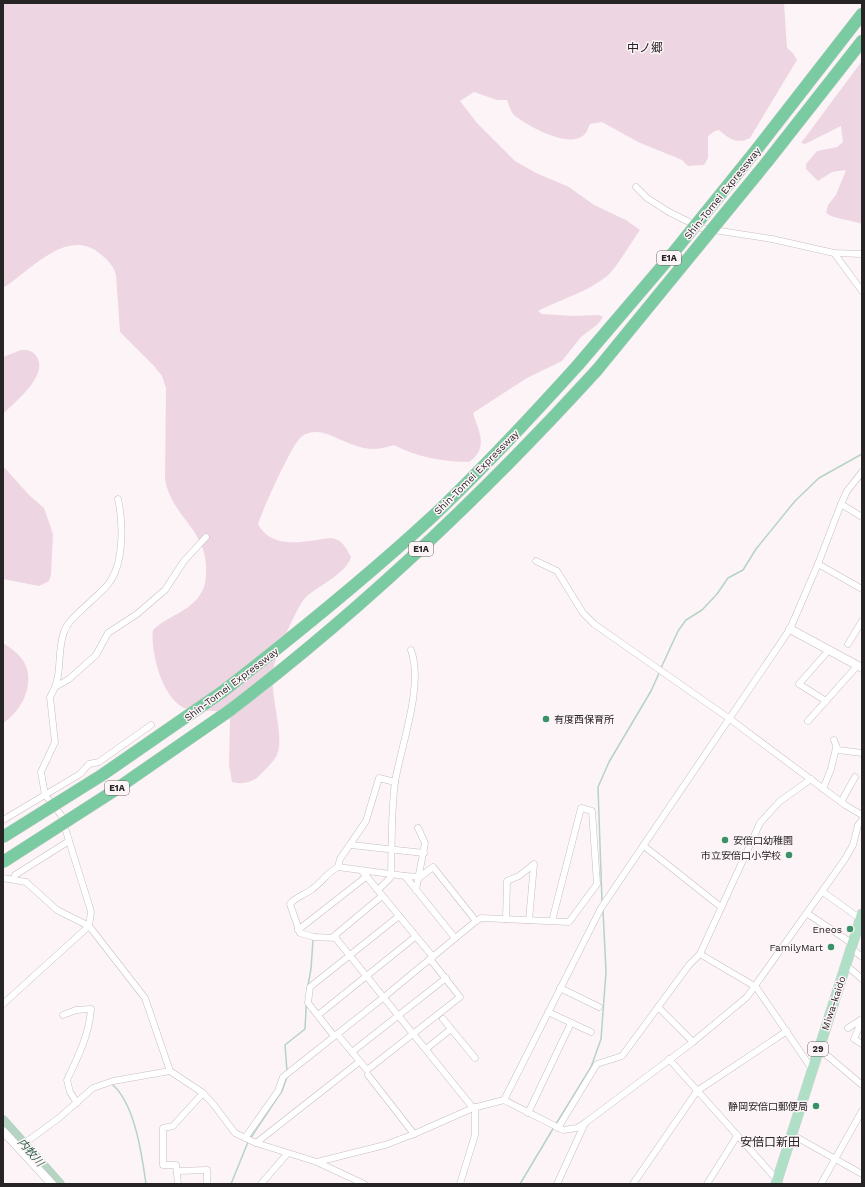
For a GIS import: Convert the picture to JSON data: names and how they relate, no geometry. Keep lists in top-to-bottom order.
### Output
{
  "streets": {
    "highway": ["Shin-Tomei Expressway", "E1A"],
    "main road": ["Miwa-kaido", "29"]
  },
  "districts": ["中ノ郷", "安倍口新田"],
  "water": ["内牧川"],
  "places": [
    "有度西保育所",
    "安倍口幼稚園",
    "市立安倍口小学校",
    "Eneos",
    "FamilyMart",
    "静岡安倍口郵便局"
  ]
}
